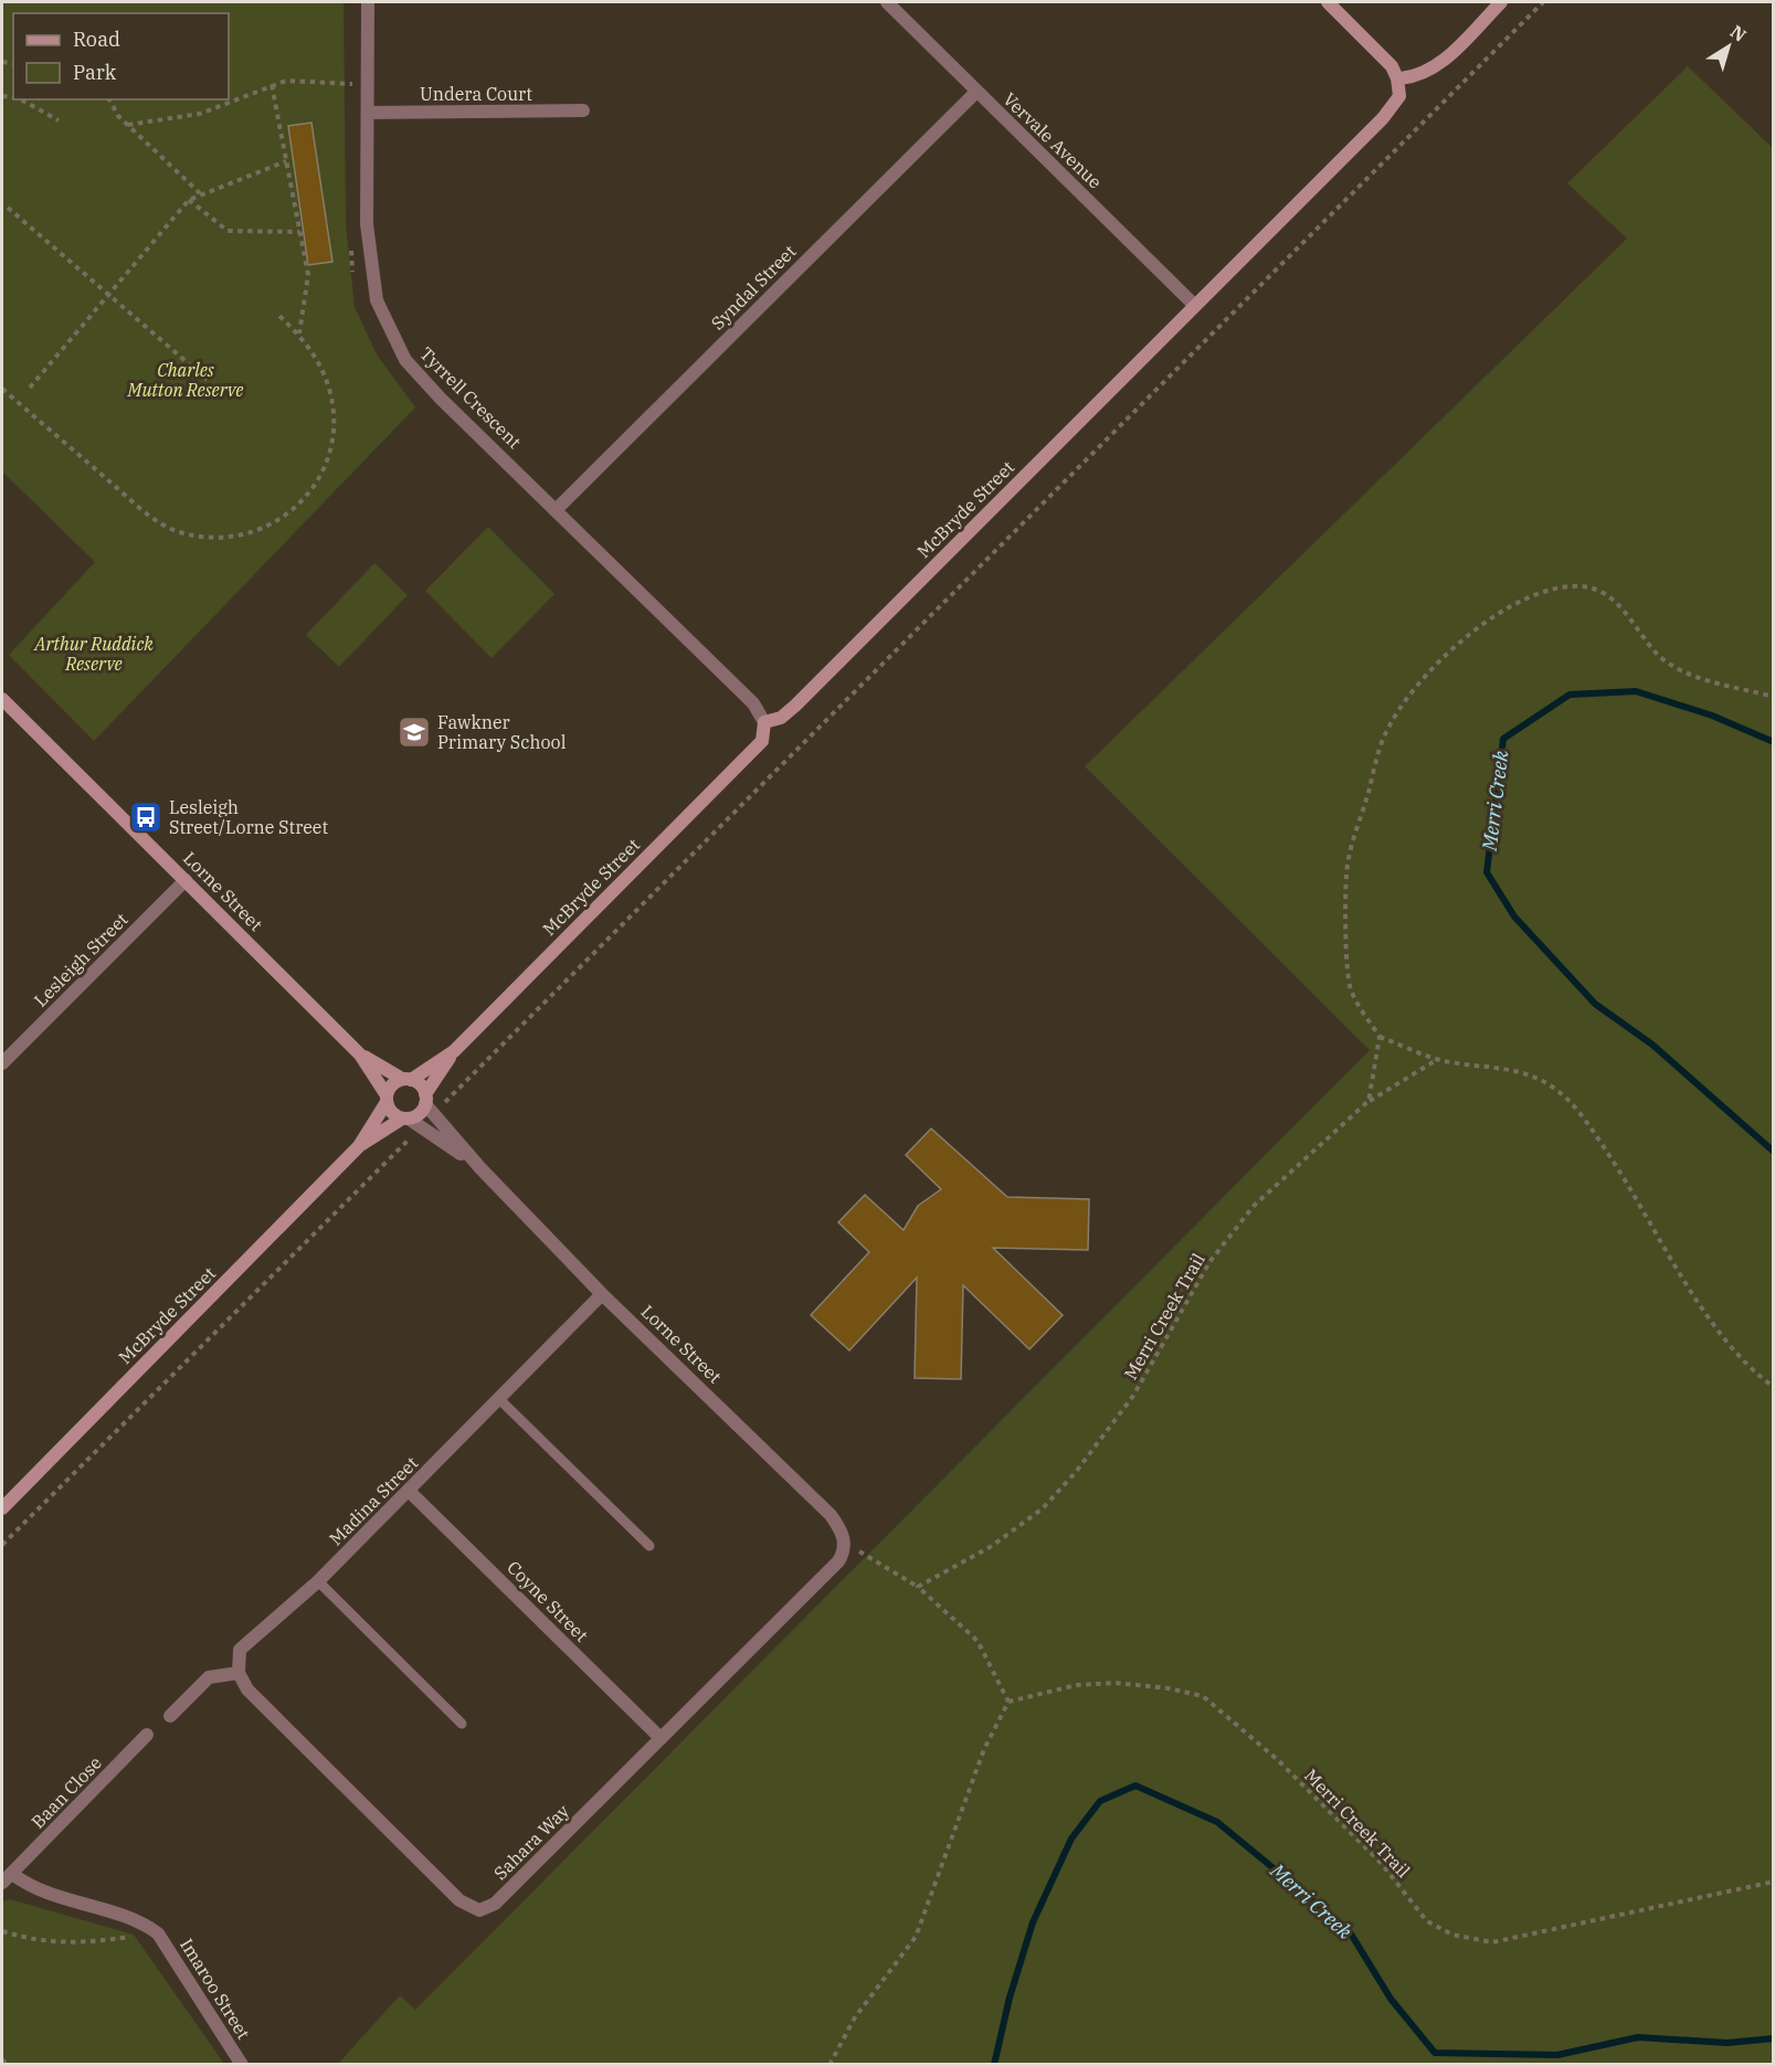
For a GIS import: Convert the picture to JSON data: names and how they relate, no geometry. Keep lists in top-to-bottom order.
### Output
{
  "streets": {
    "street": [
      "Undera Court",
      "Vervale Avenue",
      "Syndal Street",
      "Tyrrell Crescent",
      "McBryde Street",
      "Lorne Street",
      "Lesleigh Street",
      "Madina Street",
      "Coyne Street",
      "Baan Close",
      "Sahara Way",
      "Imaroo Street"
    ],
    "path": ["Merri Creek Trail"]
  },
  "crossings": [
    ["Undera Court", "Tyrrell Crescent"],
    ["Vervale Avenue", "Syndal Street"],
    ["Vervale Avenue", "McBryde Street"],
    ["Syndal Street", "Tyrrell Crescent"],
    ["Tyrrell Crescent", "McBryde Street"],
    ["McBryde Street", "Lorne Street"],
    ["Lorne Street", "Lesleigh Street"],
    ["Lorne Street", "Madina Street"],
    ["Lorne Street", "Sahara Way"],
    ["Madina Street", "Coyne Street"],
    ["Madina Street", "Sahara Way"],
    ["Coyne Street", "Sahara Way"],
    ["Baan Close", "Imaroo Street"]
  ],
  "water": ["Merri Creek"],
  "parks": ["Charles Mutton Reserve", "Arthur Ruddick Reserve"],
  "places": {
    "school or university": ["Fawkner Primary School"],
    "bus stop": ["Lesleigh Street/Lorne Street"]
  },
  "legend": ["Road", "Park"],
  "north": "top right"
}
